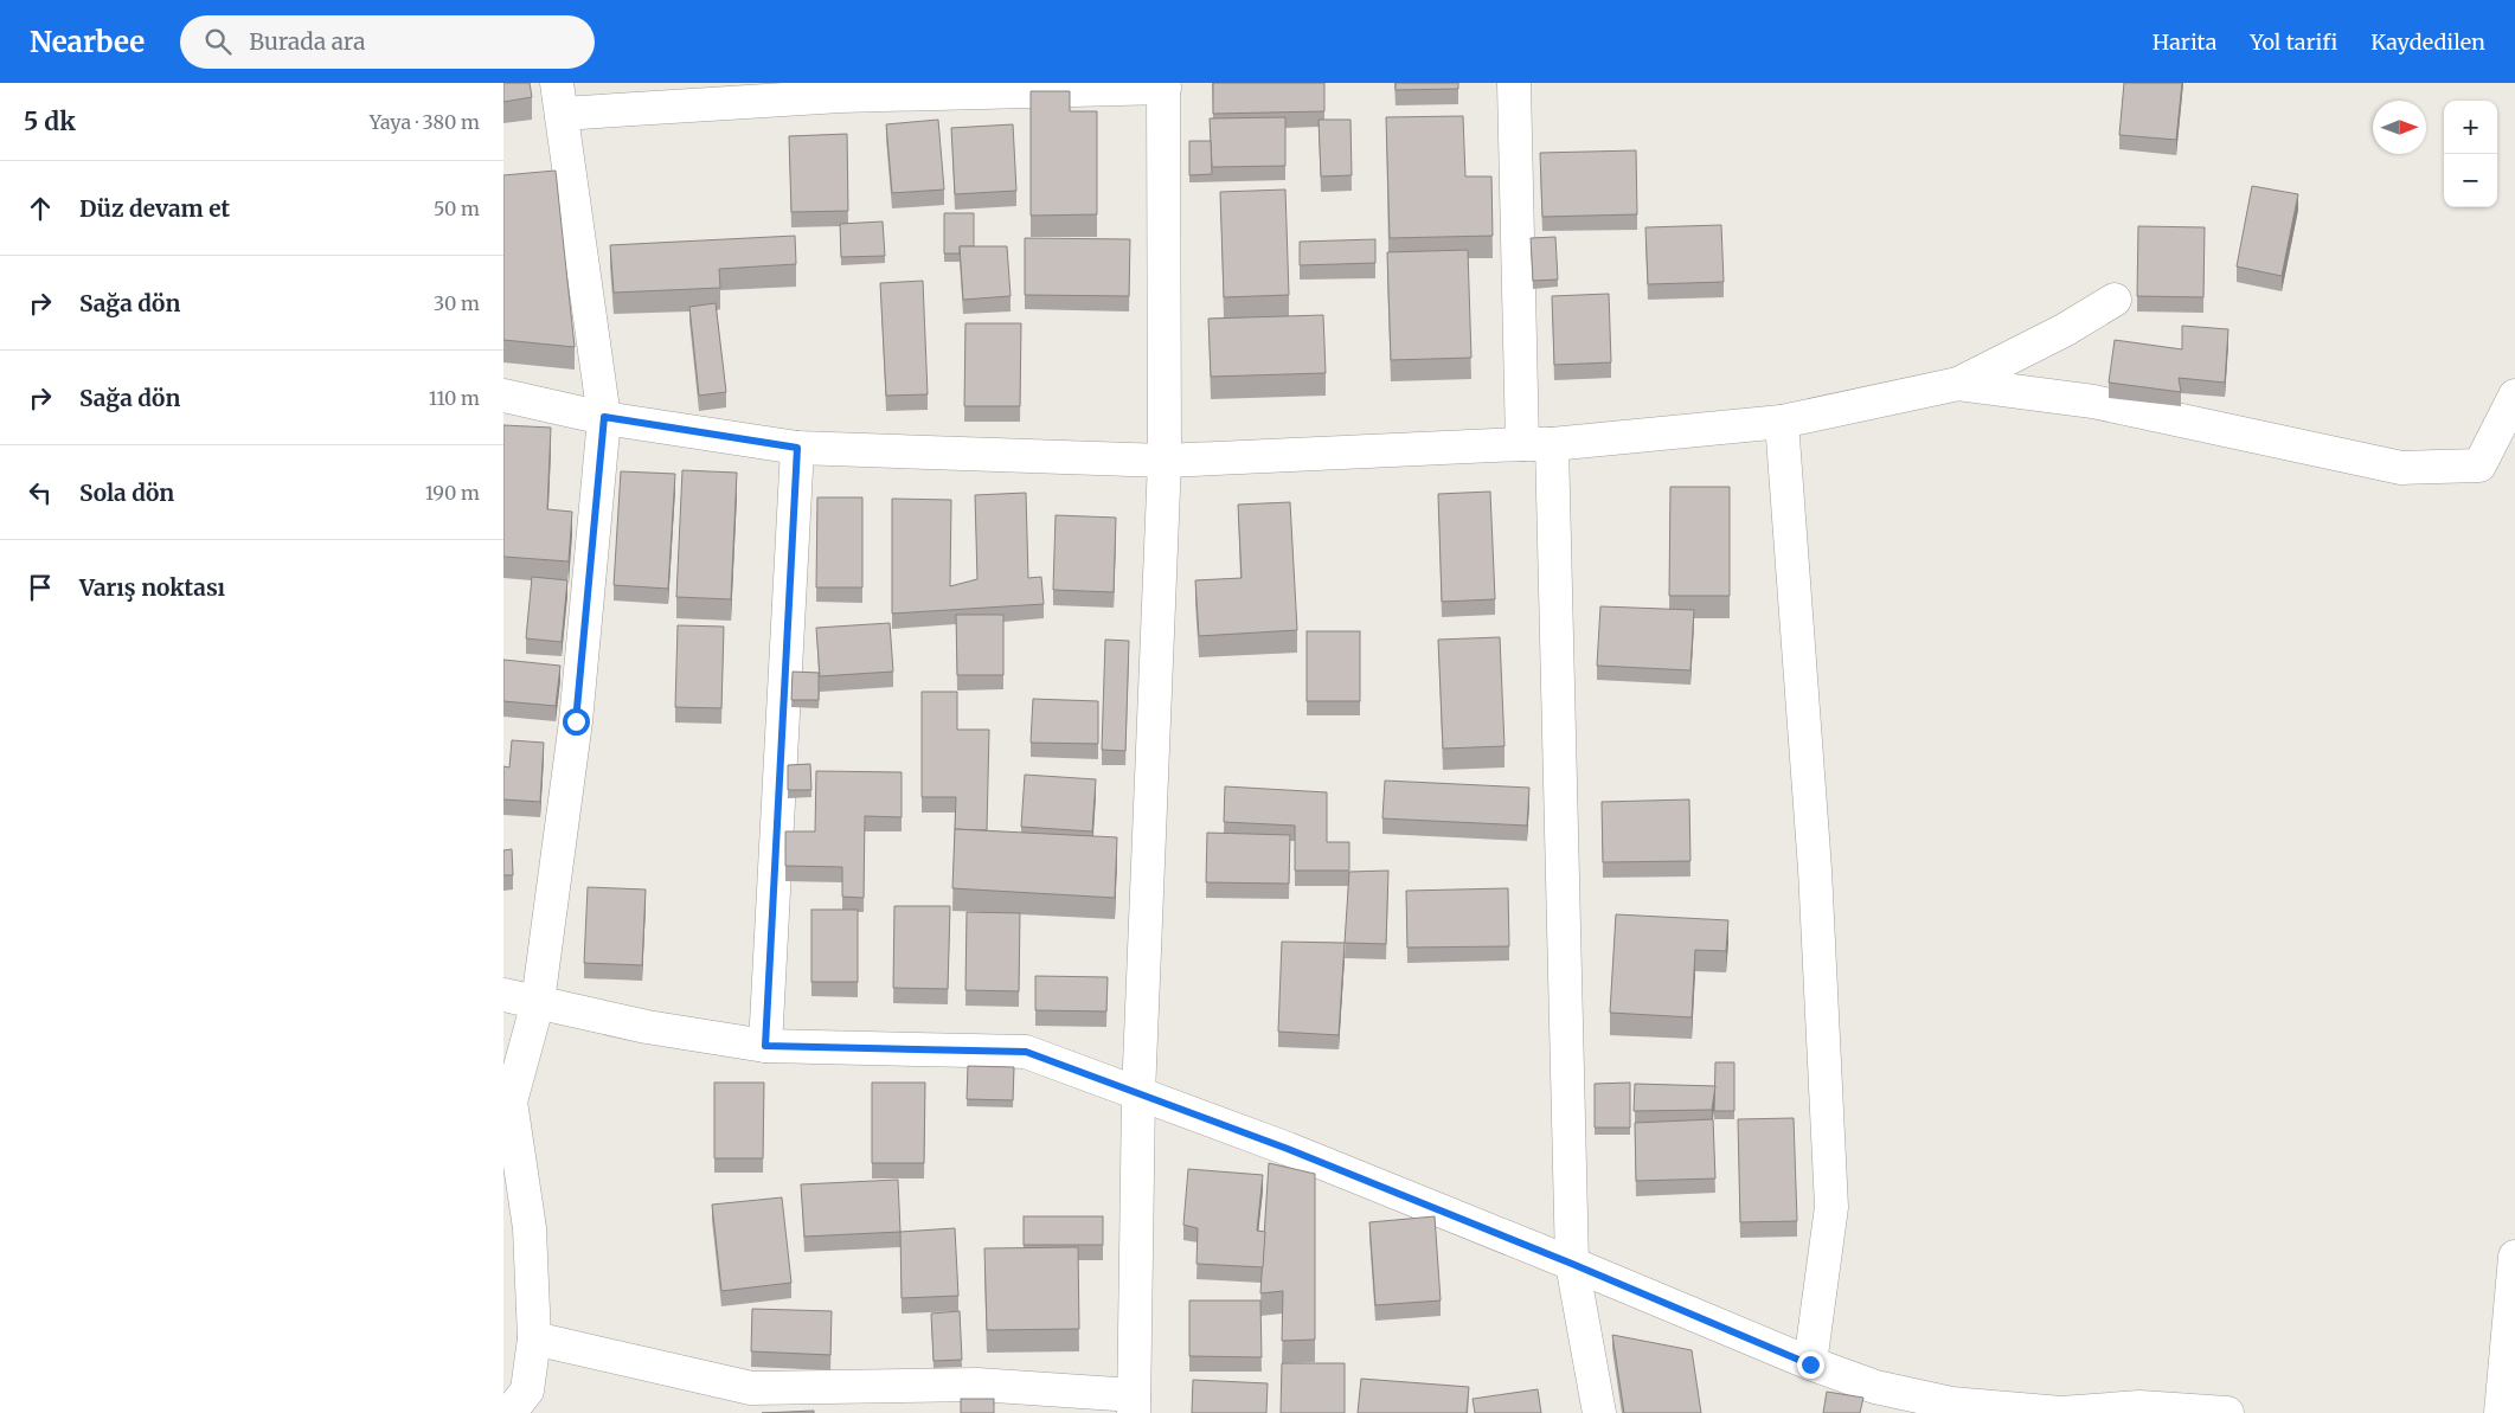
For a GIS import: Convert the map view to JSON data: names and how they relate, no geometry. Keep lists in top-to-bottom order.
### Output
{
  "north": "right",
  "page": {
    "header": "Nearbee",
    "search": "Burada ara",
    "nav": ["Harita", "Yol tarifi", "Kaydedilen"],
    "heading": ["5 dk", "Yaya · 380 m"],
    "map_buttons": ["+", "−"],
    "list": [
      ["Düz devam et", "50 m"],
      ["Sağa dön", "30 m"],
      ["Sağa dön", "110 m"],
      ["Sola dön", "190 m"],
      "Varış noktası"
    ]
  }
}
